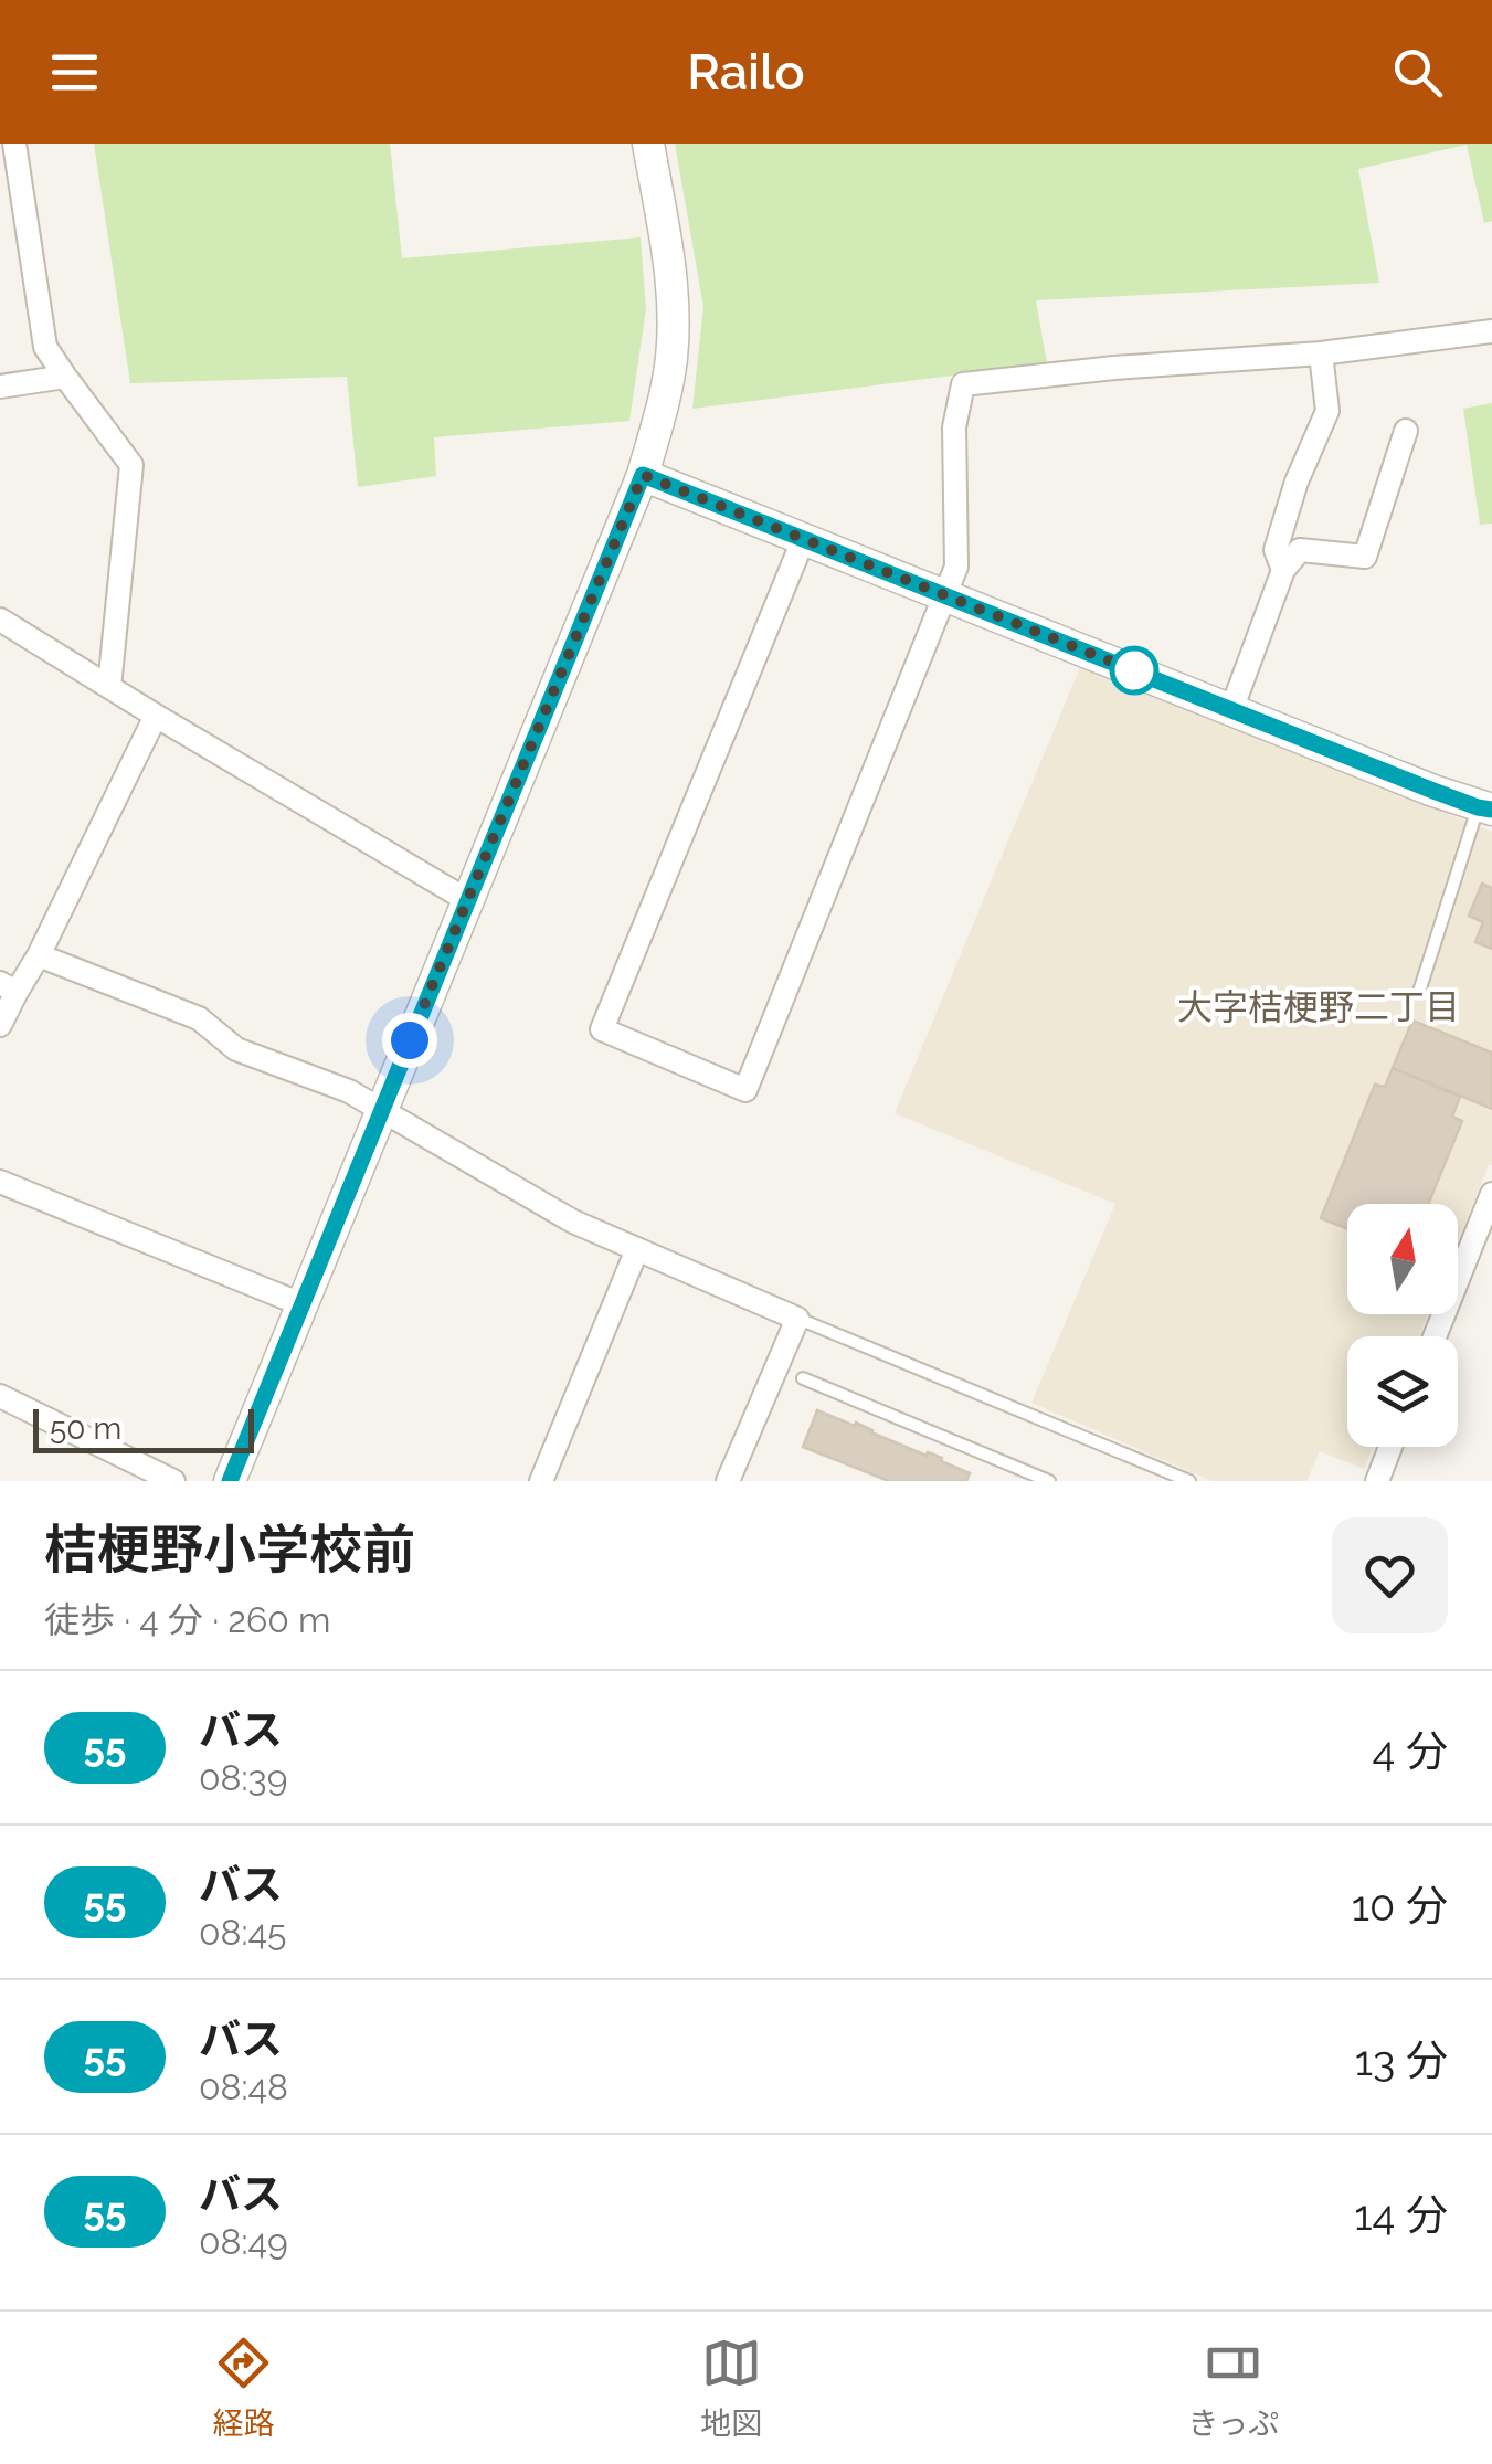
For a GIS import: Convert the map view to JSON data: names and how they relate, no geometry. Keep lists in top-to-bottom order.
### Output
{
  "districts": ["大字桔梗野二丁目"],
  "lines": ["bus line 55"],
  "scale_bar": "50 m",
  "north": "top",
  "page": {
    "header": "Railo",
    "scale": "50 m",
    "heading": ["桔梗野小学校前", "徒歩 · 4 分 · 260 m"],
    "list": [
      {
        "mark": "55",
        "name": "バス",
        "note": "08:39",
        "value": "4 分"
      },
      {
        "mark": "55",
        "name": "バス",
        "note": "08:45",
        "value": "10 分"
      },
      {
        "mark": "55",
        "name": "バス",
        "note": "08:48",
        "value": "13 分"
      },
      {
        "mark": "55",
        "name": "バス",
        "note": "08:49",
        "value": "14 分"
      }
    ],
    "tabs": ["経路", "地図", "きっぷ"]
  }
}
